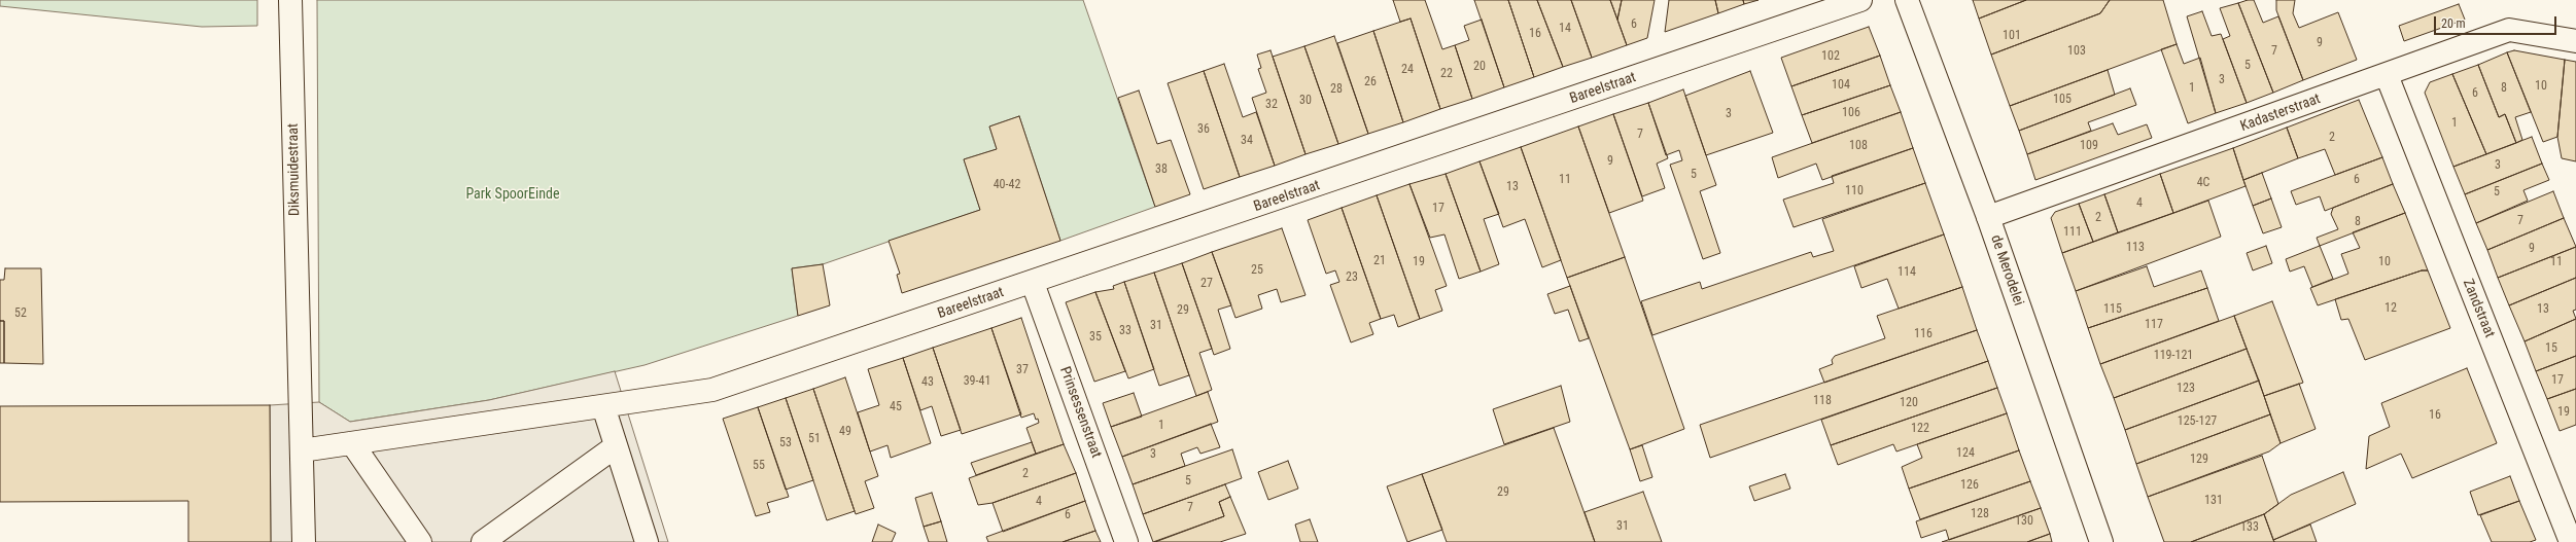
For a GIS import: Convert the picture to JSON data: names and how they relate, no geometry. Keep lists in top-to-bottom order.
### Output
{
  "streets": {
    "street": [
      "Bareelstraat",
      "Kadasterstraat",
      "Diksmuidestraat",
      "de Merodelei",
      "Zandstraat",
      "Prinsessenstraat"
    ]
  },
  "crossings": [
    ["Bareelstraat", "Diksmuidestraat"],
    ["Bareelstraat", "Prinsessenstraat"],
    ["Kadasterstraat", "de Merodelei"],
    ["Kadasterstraat", "Zandstraat"]
  ],
  "parks": ["Park SpoorEinde"],
  "house_numbers": [
    "6",
    "14",
    "16",
    "101",
    "9",
    "103",
    "7",
    "102",
    "5",
    "20",
    "24",
    "22",
    "3",
    "26",
    "104",
    "10",
    "1",
    "8",
    "28",
    "6",
    "105",
    "30",
    "32",
    "106",
    "3",
    "1",
    "36",
    "7",
    "2",
    "34",
    "108",
    "109",
    "9",
    "3",
    "38",
    "5",
    "11",
    "6",
    "4C",
    "40-42",
    "13",
    "110",
    "5",
    "4",
    "17",
    "2",
    "7",
    "8",
    "111",
    "113",
    "9",
    "21",
    "19",
    "10",
    "11",
    "25",
    "114",
    "23",
    "27",
    "12",
    "115",
    "13",
    "29",
    "52",
    "117",
    "31",
    "33",
    "116",
    "35",
    "15",
    "119-121",
    "37",
    "17",
    "39-41",
    "43",
    "123",
    "118",
    "120",
    "45",
    "19",
    "16",
    "125-127",
    "1",
    "122",
    "49",
    "51",
    "53",
    "124",
    "3",
    "129",
    "55",
    "2",
    "5",
    "126",
    "29",
    "131",
    "4",
    "7",
    "128",
    "6",
    "130",
    "31",
    "133"
  ],
  "scale_bar": "20 m"
}
